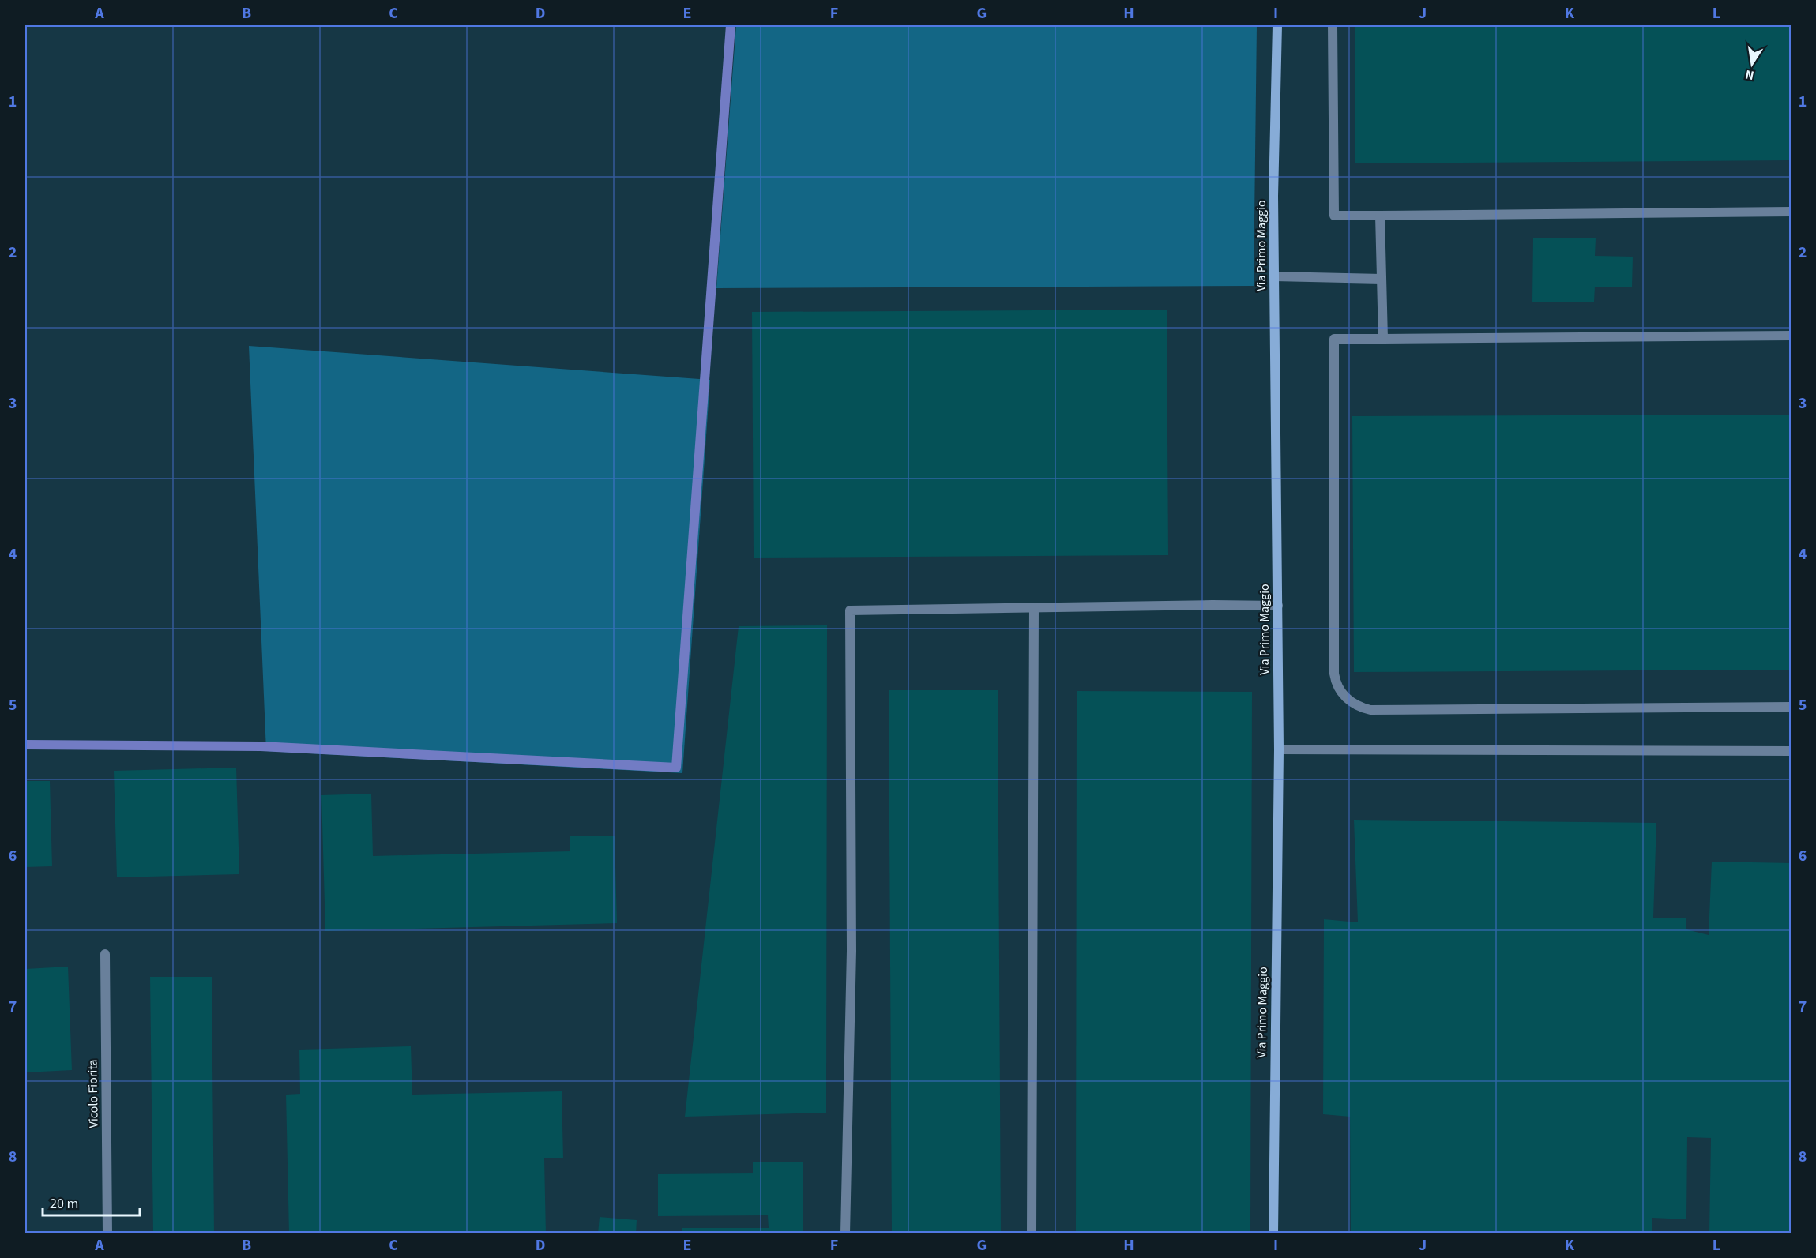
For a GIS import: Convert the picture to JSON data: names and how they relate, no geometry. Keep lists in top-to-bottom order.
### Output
{
  "streets": {
    "main road": ["Via Primo Maggio"],
    "street": ["Vicolo Fiorita"]
  },
  "scale_bar": "20 m",
  "north": "bottom",
  "grid": {
    "columns": [
      "A",
      "B",
      "C",
      "D",
      "E",
      "F",
      "G",
      "H",
      "I",
      "J",
      "K",
      "L"
    ],
    "rows": [
      "1",
      "2",
      "3",
      "4",
      "5",
      "6",
      "7",
      "8"
    ]
  }
}
